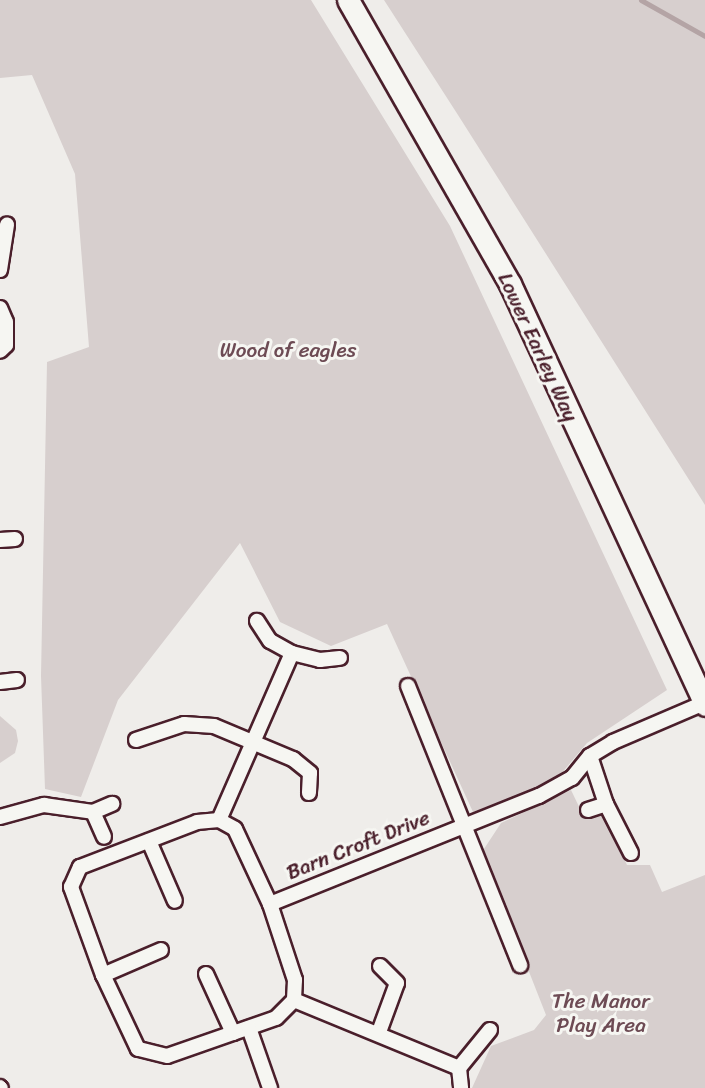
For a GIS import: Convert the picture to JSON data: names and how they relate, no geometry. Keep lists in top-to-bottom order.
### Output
{
  "streets": {
    "main road": ["Lower Earley Way"],
    "street": ["Barn Croft Drive"]
  },
  "crossings": [
    ["Lower Earley Way", "Barn Croft Drive"]
  ],
  "parks": ["Wood of eagles", "The Manor Play Area"]
}
